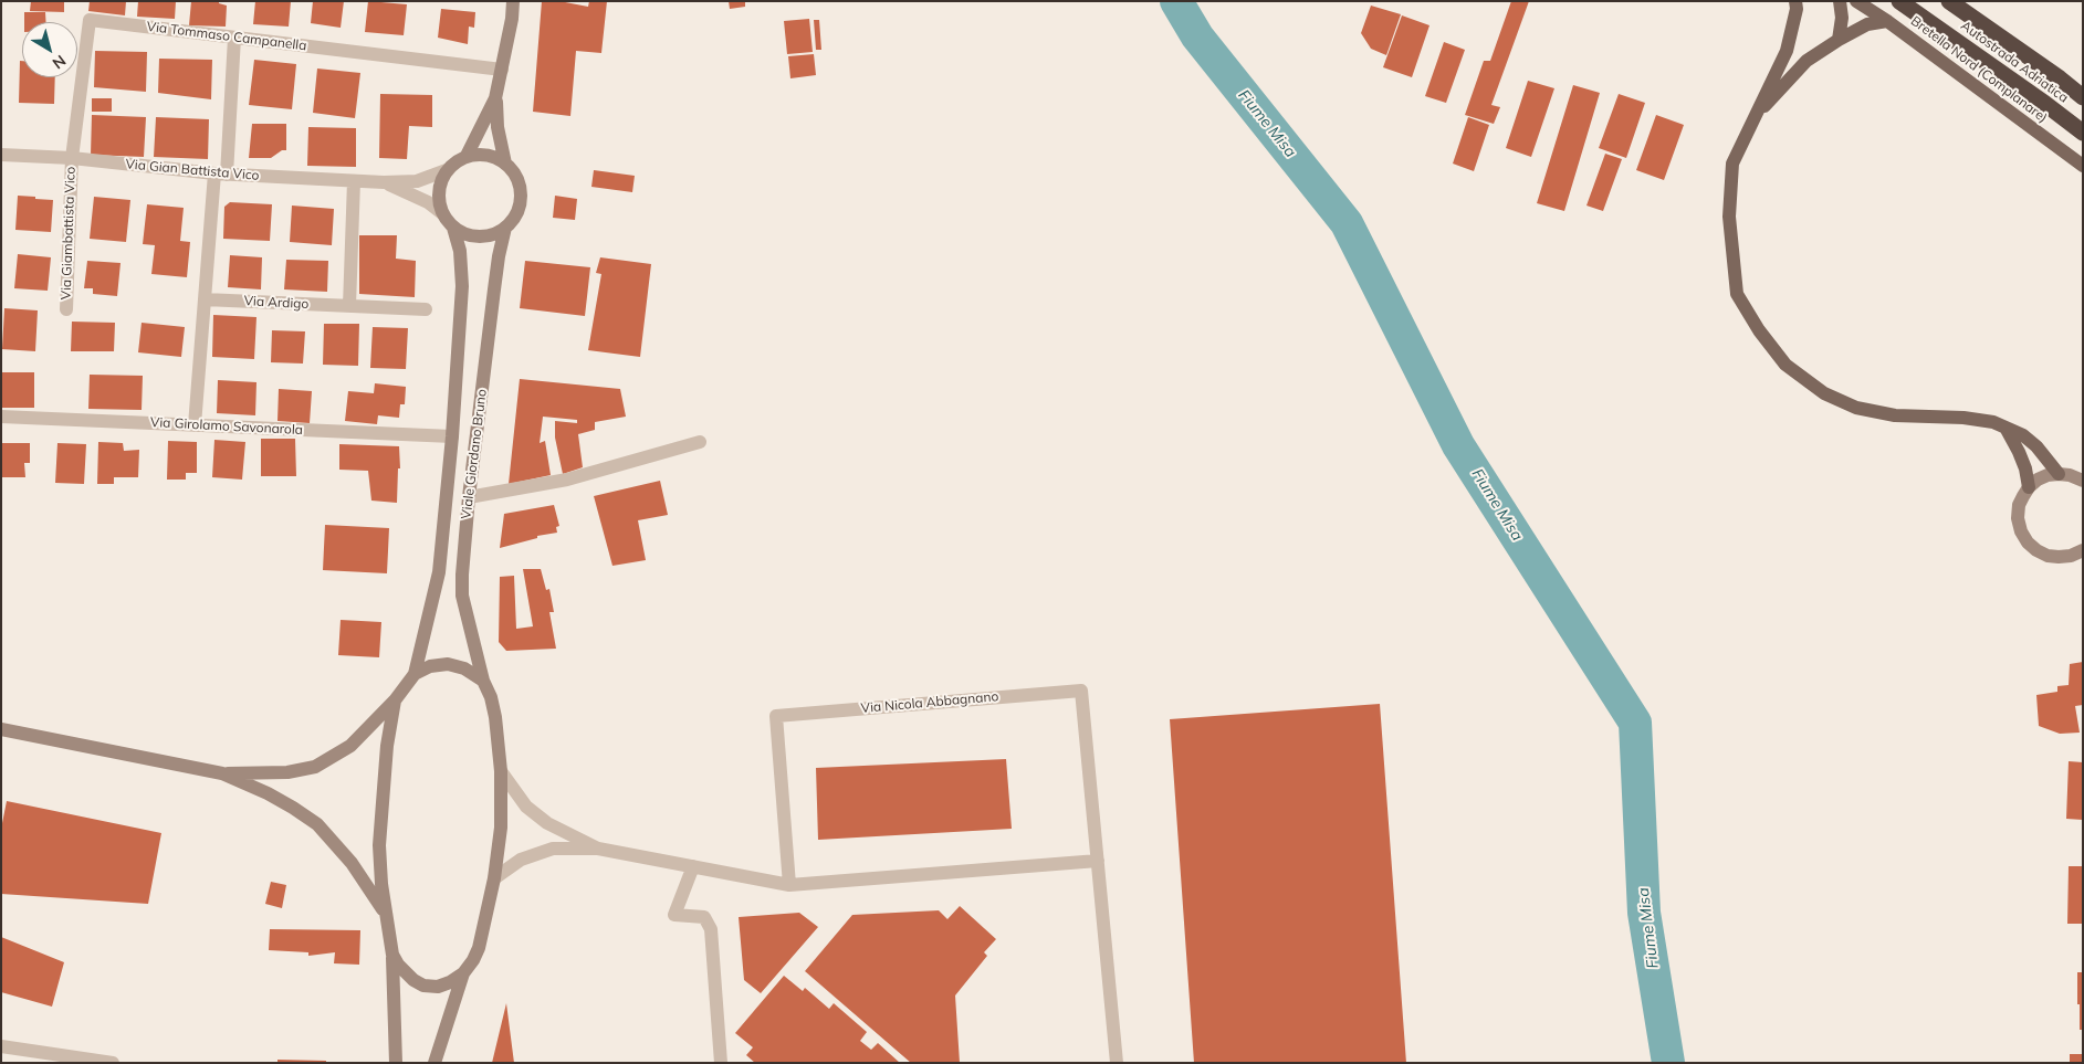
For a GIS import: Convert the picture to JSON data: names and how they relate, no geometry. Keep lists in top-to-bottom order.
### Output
{
  "streets": {
    "highway": ["Autostrada Adriatica"],
    "main road": ["Bretella Nord (Complanare)", "Viale Giordano Bruno"],
    "street": [
      "Via Tommaso Campanella",
      "Via Gian Battista Vico",
      "Via Giambattista Vico",
      "Via Ardigo",
      "Via Girolamo Savonarola",
      "Via Nicola Abbagnano"
    ]
  },
  "crossings": [
    ["Via Tommaso Campanella", "Via Gian Battista Vico"],
    ["Via Tommaso Campanella", "Via Giambattista Vico"],
    ["Via Gian Battista Vico", "Via Giambattista Vico"],
    ["Via Gian Battista Vico", "Viale Giordano Bruno"],
    ["Via Girolamo Savonarola", "Viale Giordano Bruno"]
  ],
  "water": ["Fiume Misa"],
  "north": "bottom right"
}
